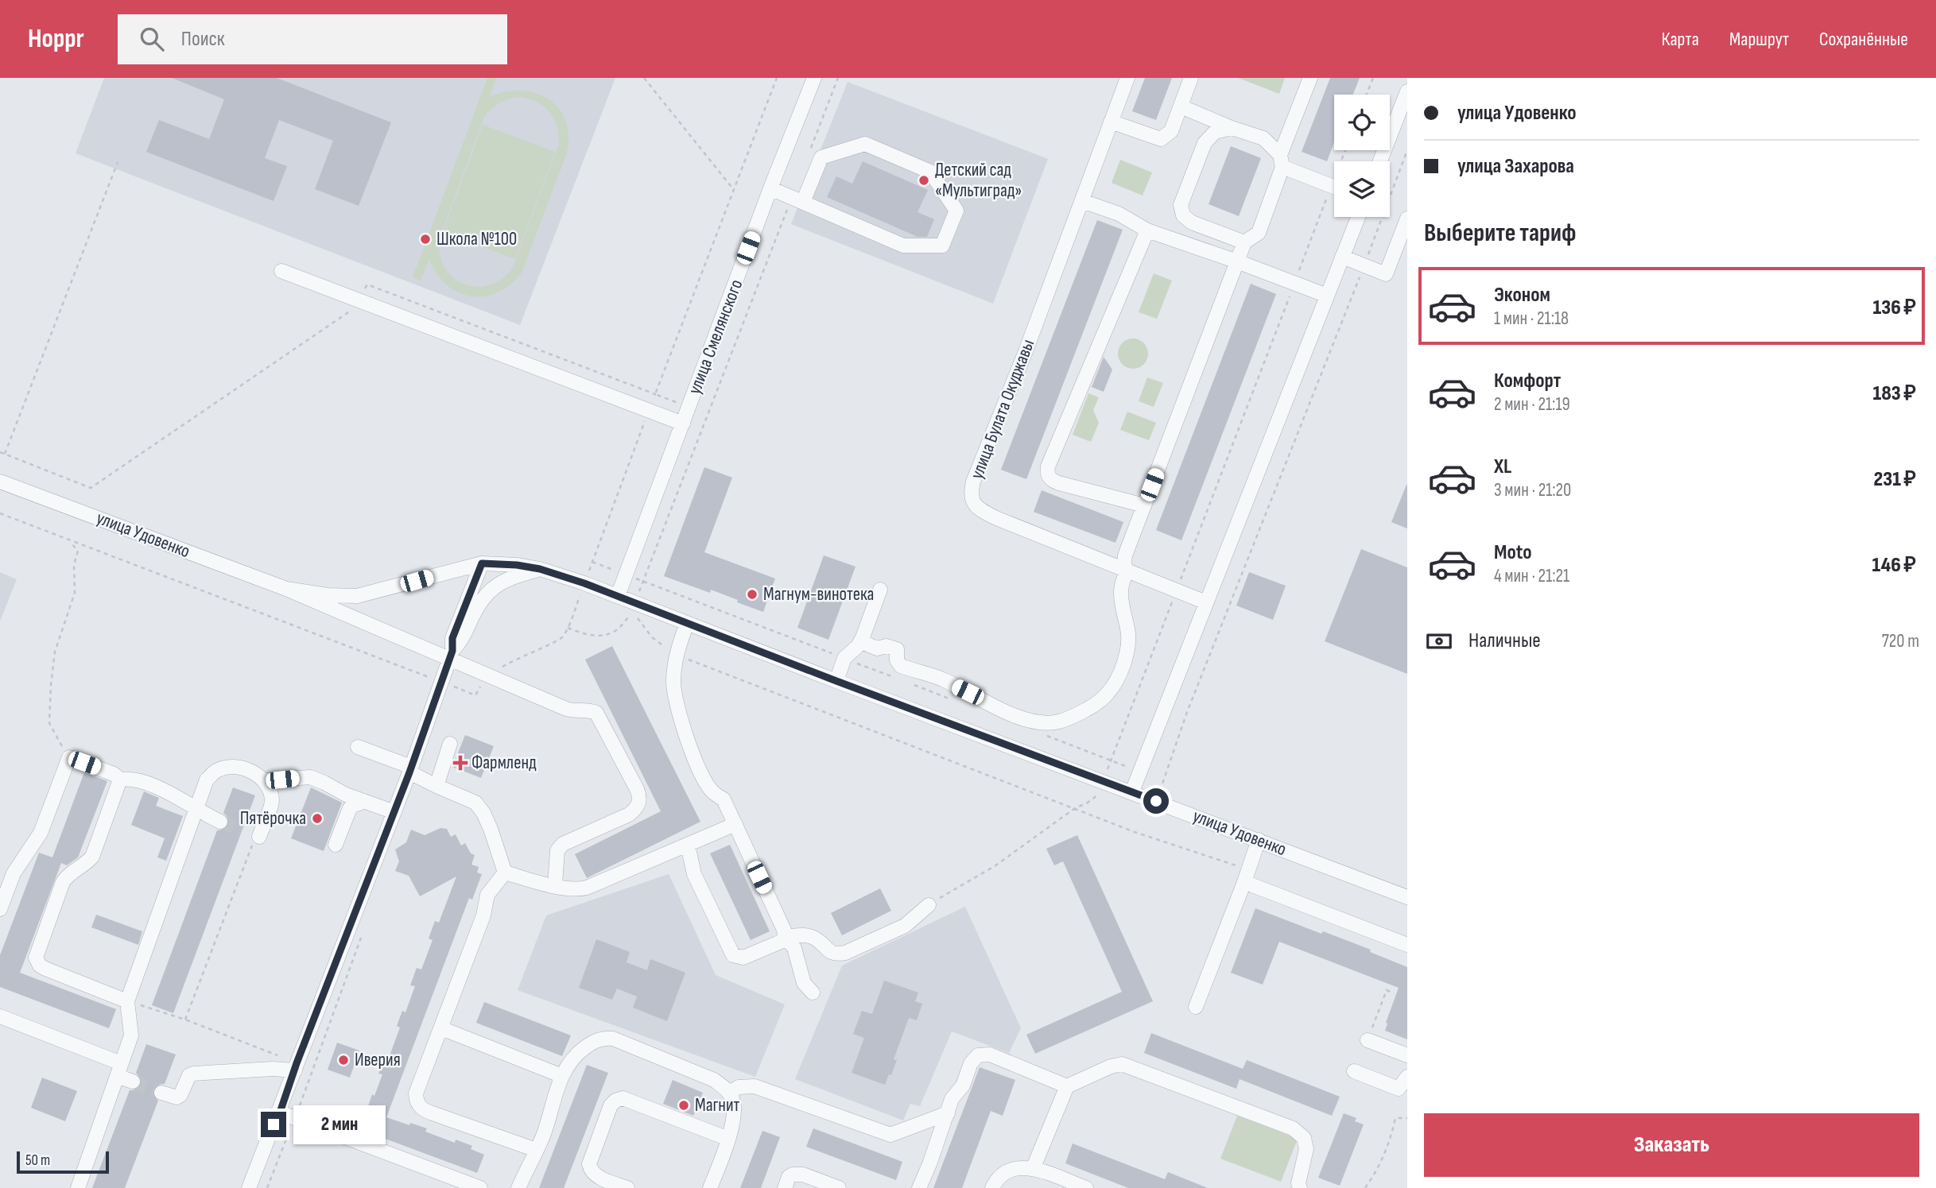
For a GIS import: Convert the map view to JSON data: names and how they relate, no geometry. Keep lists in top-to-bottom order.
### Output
{
  "streets": {
    "street": ["улица Смелянского", "улица Булата Окуджавы", "улица Удовенко"]
  },
  "crossings": [
    ["улица Смелянского", "улица Удовенко"]
  ],
  "places": {
    "other": [
      "Детский сад «Мультиград»",
      "Школа №100",
      "Магнум-винотека",
      "Пятёрочка",
      "Иверия",
      "Магнит"
    ],
    "health": ["Фармленд"]
  },
  "scale_bar": "50 m",
  "page": {
    "header": "Hoppr",
    "search": "Поиск",
    "nav": ["Карта", "Маршрут", "Сохранённые"],
    "banner": ["улица Удовенко", "улица Захарова"],
    "heading": "Выберите тариф",
    "list": [
      {
        "name": "Эконом",
        "note": "1 мин · 21:18",
        "value": "136 ₽"
      },
      {
        "name": "Комфорт",
        "note": "2 мин · 21:19",
        "value": "183 ₽"
      },
      {
        "name": "XL",
        "note": "3 мин · 21:20",
        "value": "231 ₽"
      },
      {
        "name": "Moto",
        "note": "4 мин · 21:21",
        "value": "146 ₽"
      }
    ],
    "pay": ["Наличные", "720 m"],
    "buttons": "Заказать",
    "bubble": "2 мин",
    "scale": "50 m"
  }
}
